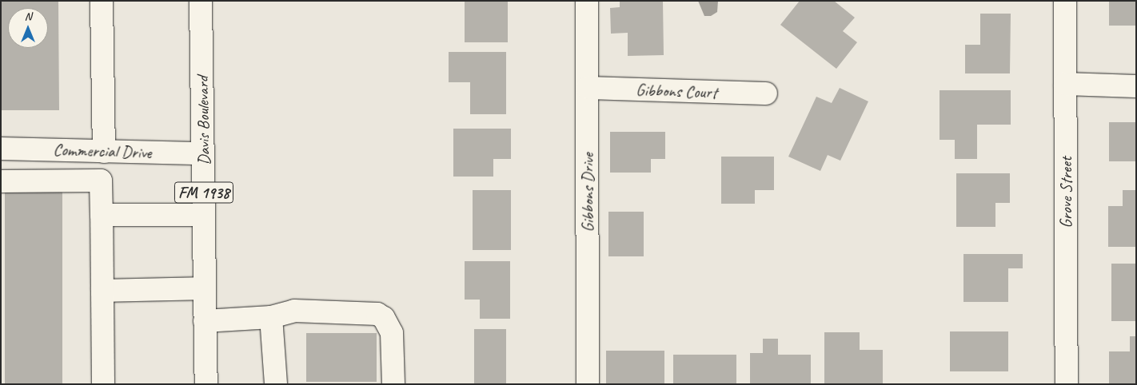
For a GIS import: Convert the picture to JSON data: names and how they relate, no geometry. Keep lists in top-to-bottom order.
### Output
{
  "streets": {
    "street": [
      "Gibbons Court",
      "Davis Boulevard",
      "Commercial Drive",
      "FM 1938",
      "Gibbons Drive",
      "Grove Street"
    ]
  },
  "crossings": [
    ["Gibbons Court", "Gibbons Drive"],
    ["Davis Boulevard", "Commercial Drive"]
  ],
  "north": "top"
}
